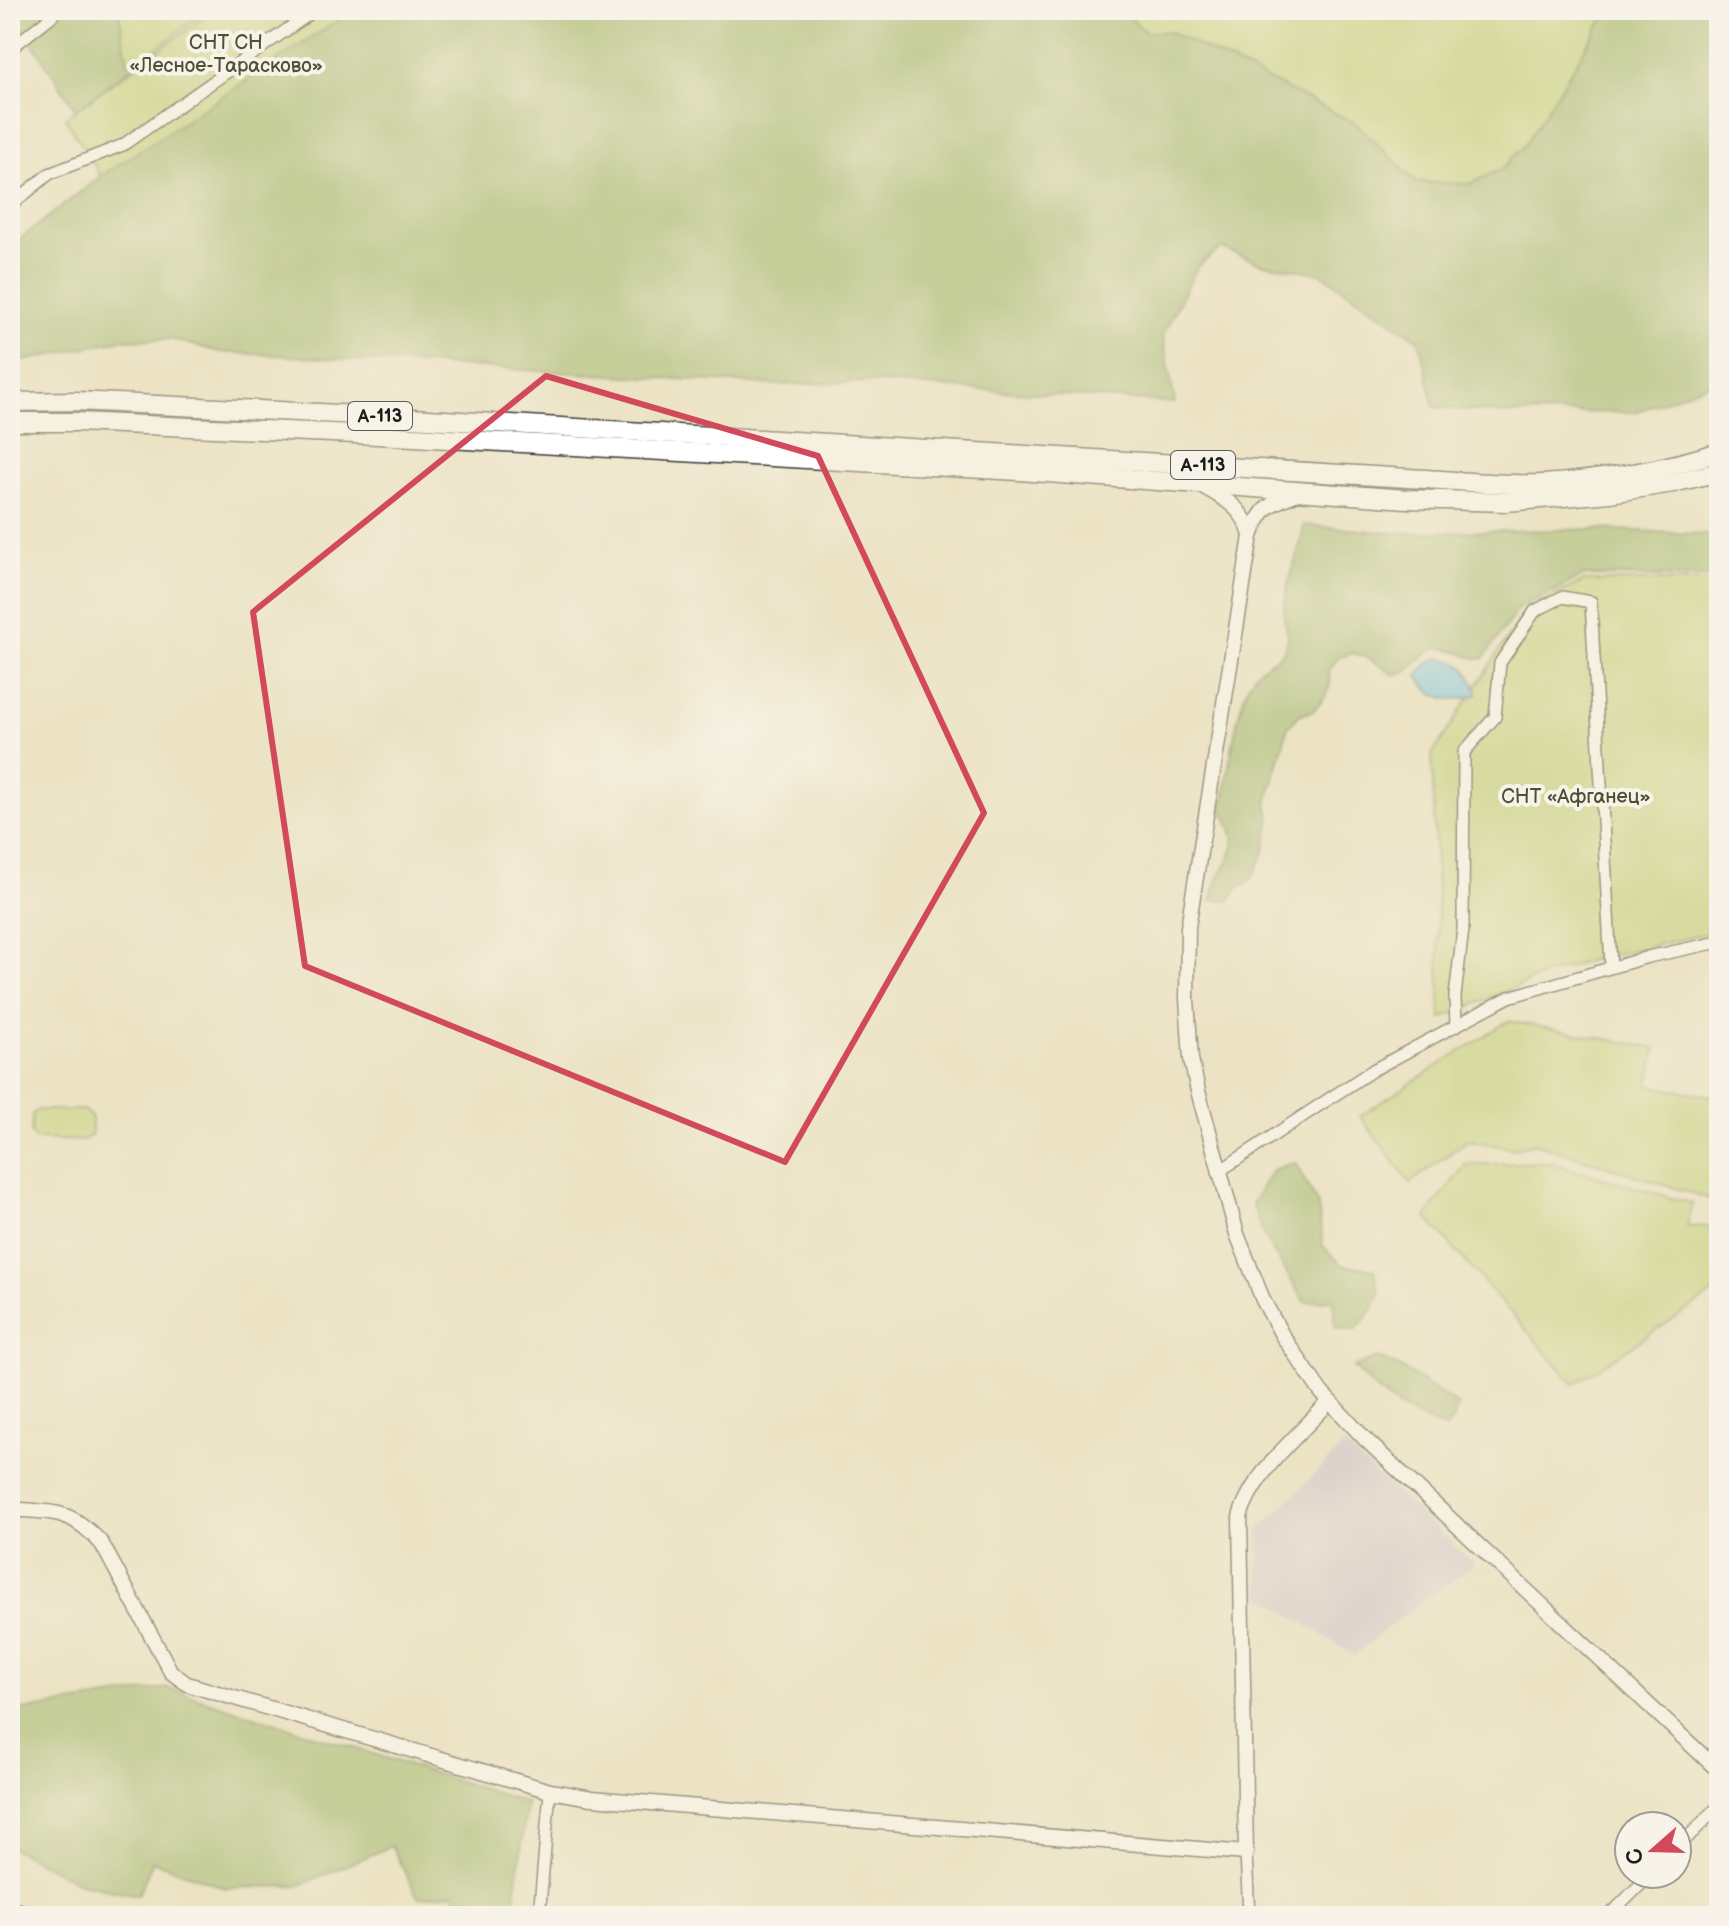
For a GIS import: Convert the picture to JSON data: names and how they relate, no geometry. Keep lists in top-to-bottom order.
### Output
{
  "streets": {
    "highway": ["А-113"]
  },
  "parks": ["СНТ СН «Лесное-Тарасково»", "СНТ «Афганец»"],
  "north": "left"
}
